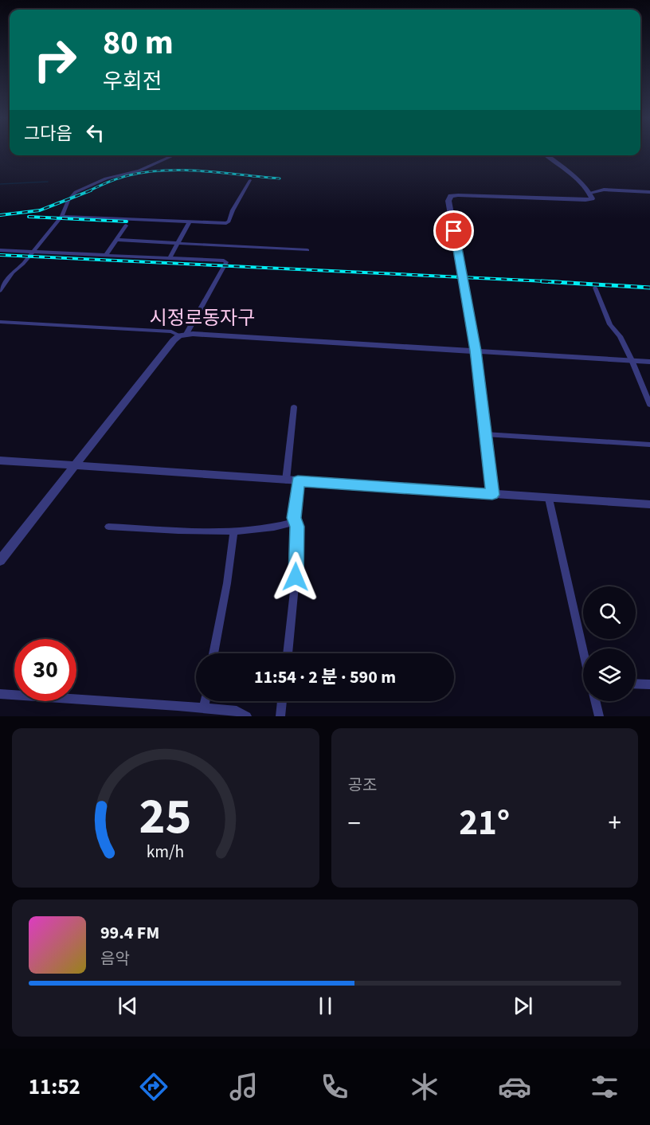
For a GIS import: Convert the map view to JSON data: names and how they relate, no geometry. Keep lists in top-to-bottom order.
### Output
{
  "districts": ["시정로동자구"],
  "page": {
    "turn": ["80 m", "우회전"],
    "then": "그다음",
    "limit": "30",
    "trip": "11:54 · 2 분 · 590 m",
    "tile": "공조",
    "heat": ["−", "21°", "+"],
    "song": ["99.4 FM", "음악"],
    "tabs": "11:52",
    "gauge": ["25", "km/h"]
  }
}
